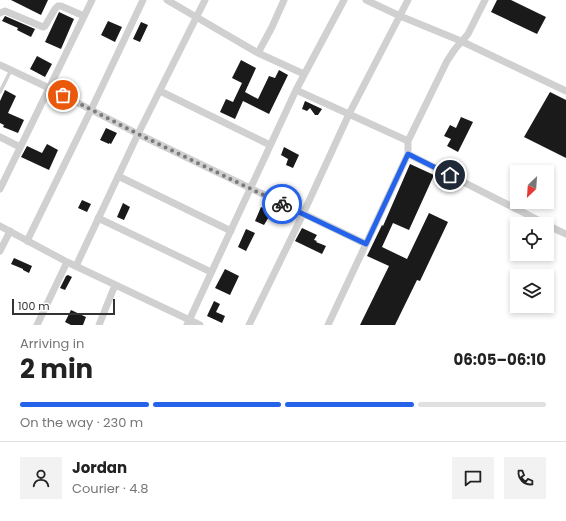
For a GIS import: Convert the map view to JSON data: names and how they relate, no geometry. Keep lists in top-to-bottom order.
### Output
{
  "scale_bar": "100 m",
  "north": "bottom left",
  "page": {
    "scale": "100 m",
    "heading": ["2 min", "Arriving in", "06:05–06:10"],
    "panel": ["Jordan", "Courier · 4.8"],
    "bar": "On the way · 230 m"
  }
}
